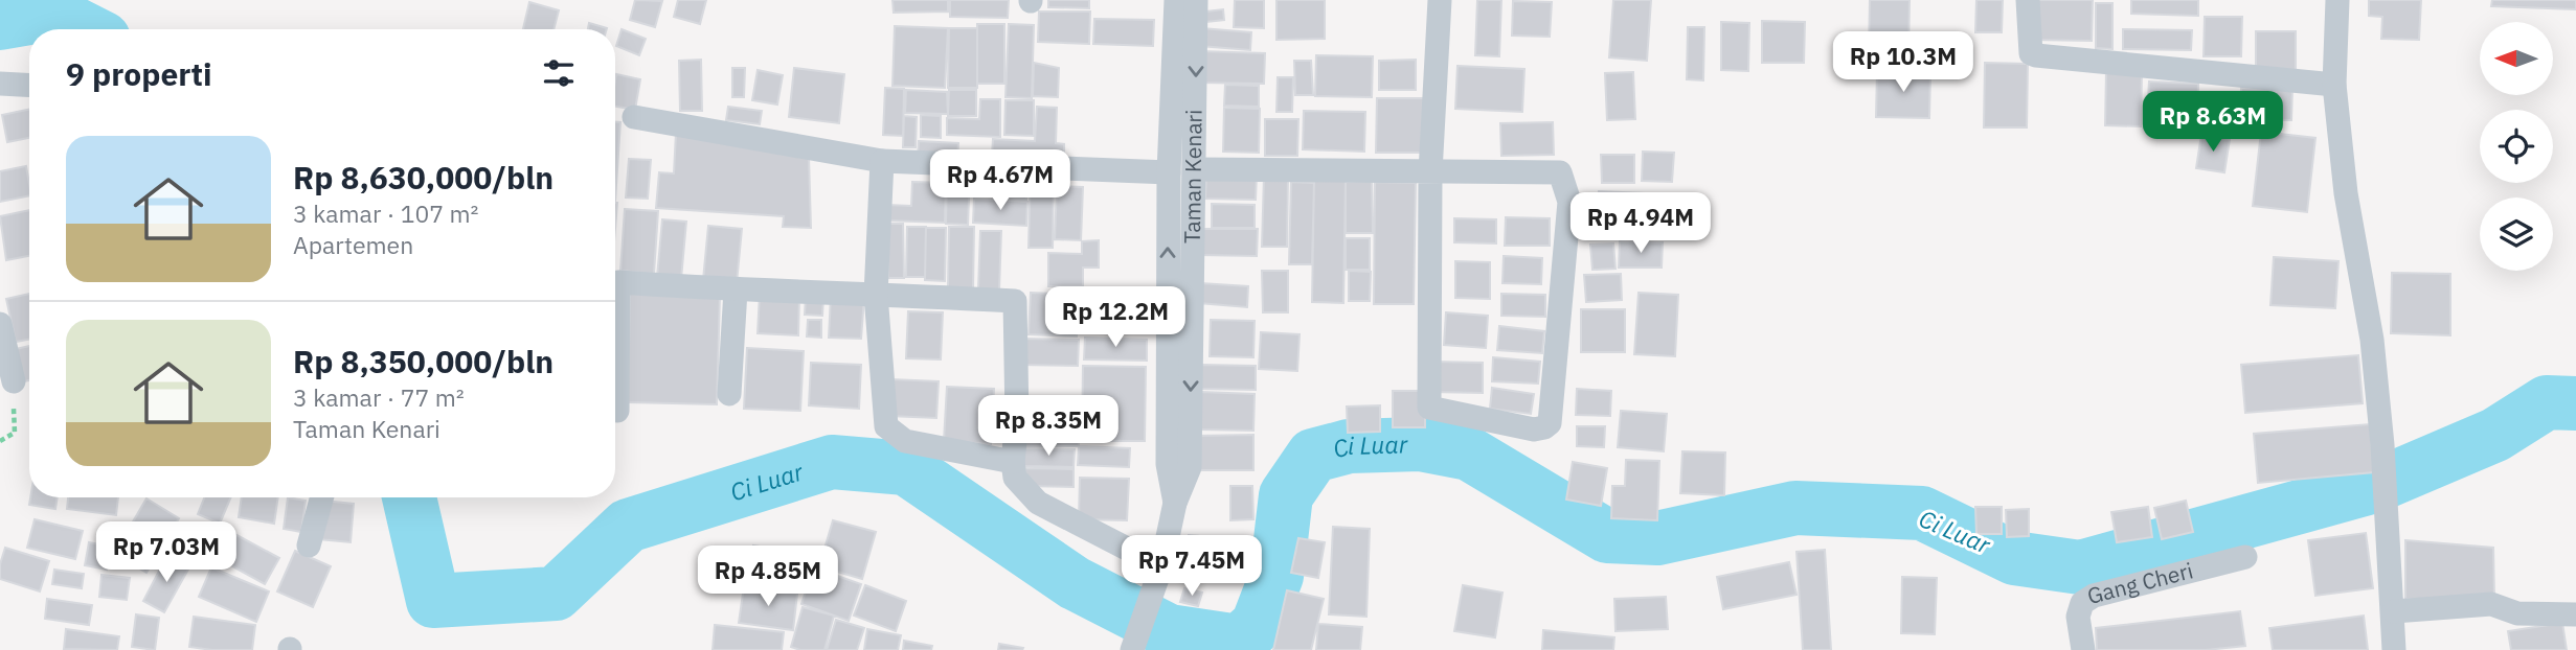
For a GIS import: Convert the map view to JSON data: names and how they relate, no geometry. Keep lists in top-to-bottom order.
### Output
{
  "streets": {
    "street": ["Taman Kenari", "Gang Cheri"]
  },
  "water": ["Ci Luar"],
  "north": "left",
  "page": {
    "heading": "9 properti",
    "price": [
      "Rp 10.3M",
      "Rp 8.63M",
      "Rp 4.67M",
      "Rp 4.94M",
      "Rp 12.2M",
      "Rp 8.35M",
      "Rp 7.03M",
      "Rp 7.45M",
      "Rp 4.85M"
    ],
    "list": [
      {
        "name": "Rp 8,630,000/bln",
        "note": "3 kamar · 107 m² · Apartemen"
      },
      {
        "name": "Rp 8,350,000/bln",
        "note": "3 kamar · 77 m² · Taman Kenari"
      }
    ]
  }
}
